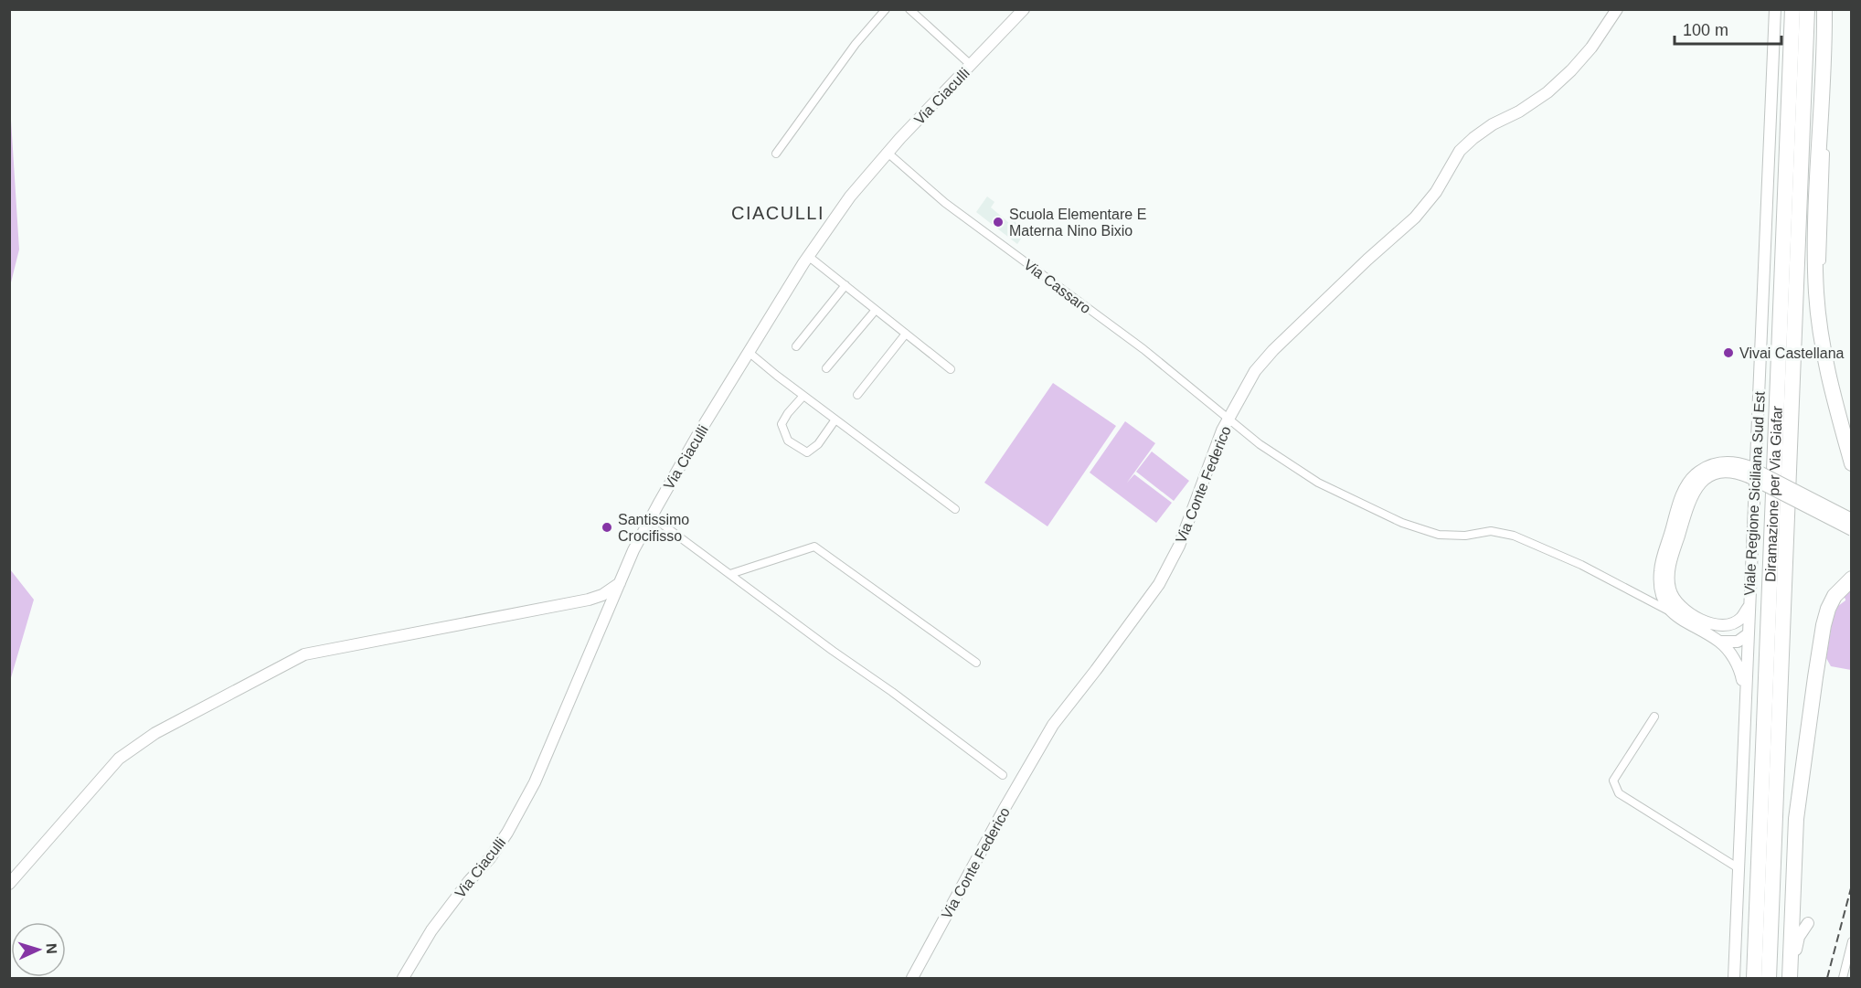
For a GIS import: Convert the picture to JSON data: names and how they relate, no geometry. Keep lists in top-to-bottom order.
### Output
{
  "streets": {
    "highway": ["Diramazione per Via Giafar"],
    "street": [
      "Via Ciaculli",
      "Via Cassaro",
      "Via Conte Federico",
      "Viale Regione Siciliana Sud Est"
    ]
  },
  "crossings": [
    ["Via Ciaculli", "Via Cassaro"],
    ["Via Cassaro", "Via Conte Federico"]
  ],
  "districts": ["CIACULLI"],
  "places": ["Scuola Elementare E Materna Nino Bixio", "Vivai Castellana", "Santissimo Crocifisso"],
  "scale_bar": "100 m",
  "north": "right"
}
